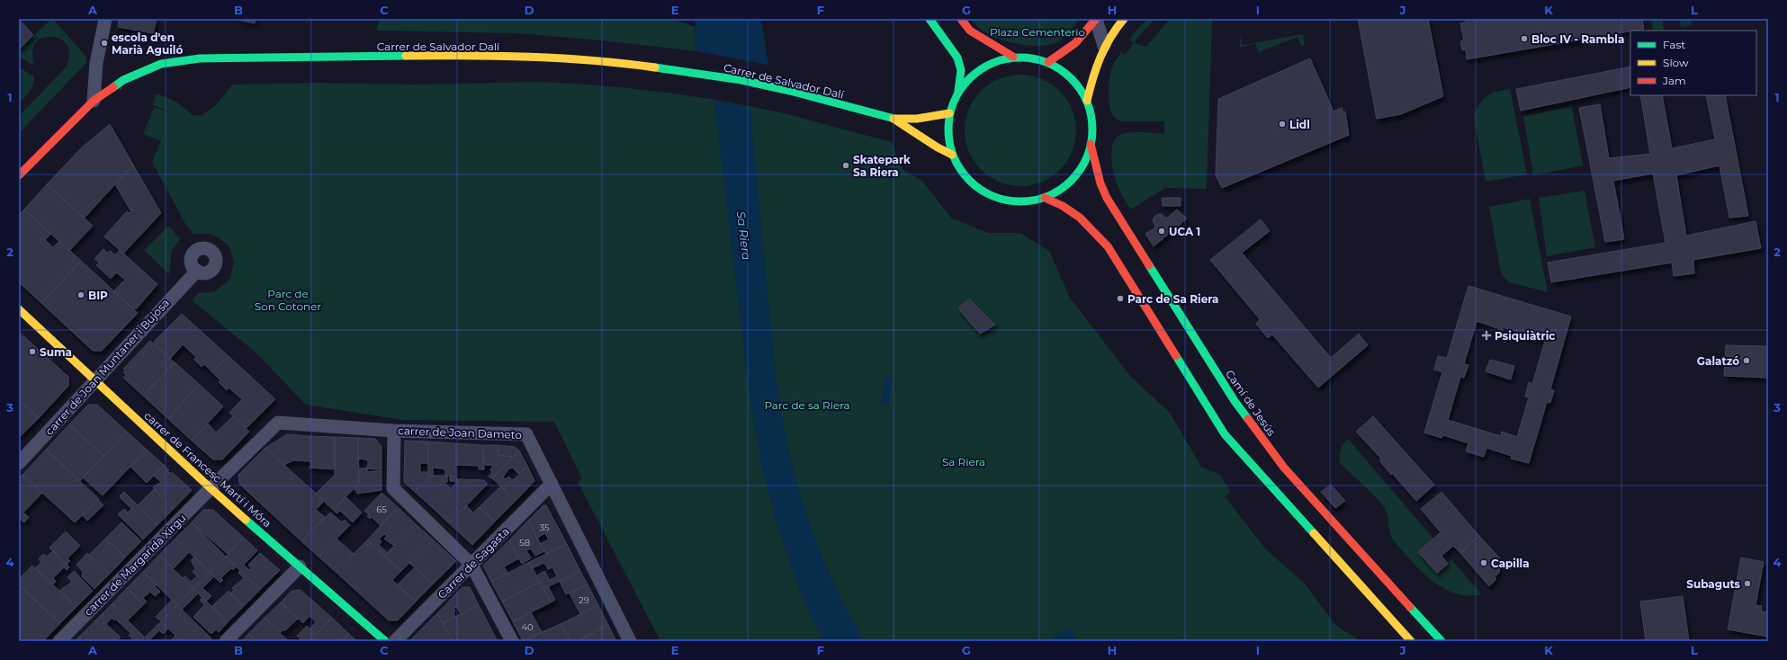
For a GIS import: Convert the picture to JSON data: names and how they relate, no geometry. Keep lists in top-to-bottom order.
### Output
{
  "streets": {
    "main road": ["Carrer de Salvador Dalí", "Camí de Jesús", "carrer de Francesc Martí i Móra"],
    "street": [
      "carrer de Joan Muntaner i Bujosa",
      "carrer de Joan Dameto",
      "Carrer de Sagasta",
      "carrer de Margarida Xirgu"
    ]
  },
  "crossings": [
    ["carrer de Joan Muntaner i Bujosa", "carrer de Francesc Martí i Móra"],
    ["carrer de Joan Dameto", "carrer de Francesc Martí i Móra"],
    ["carrer de Joan Dameto", "Carrer de Sagasta"],
    ["carrer de Joan Dameto", "carrer de Margarida Xirgu"],
    ["carrer de Francesc Martí i Móra", "carrer de Margarida Xirgu"]
  ],
  "water": ["Sa Riera"],
  "parks": [
    "Plaza Cementerio",
    "Parc de Son Cotoner",
    "Parc de sa Riera",
    "Sa Riera"
  ],
  "places": {
    "other": [
      "Bloc IV - Rambla",
      "escola d'en Marià Aguiló",
      "Lidl",
      "Skatepark Sa Riera",
      "UCA 1",
      "BIP",
      "Parc de Sa Riera",
      "Suma",
      "Galatzó",
      "Capilla",
      "Subaguts"
    ],
    "health": ["Psiquiàtric"]
  },
  "house_numbers": [
    "65",
    "35",
    "58",
    "29",
    "40"
  ],
  "legend": ["Fast", "Slow", "Jam"],
  "grid": {
    "columns": [
      "A",
      "B",
      "C",
      "D",
      "E",
      "F",
      "G",
      "H",
      "I",
      "J",
      "K",
      "L"
    ],
    "rows": [
      "1",
      "2",
      "3",
      "4"
    ]
  }
}
